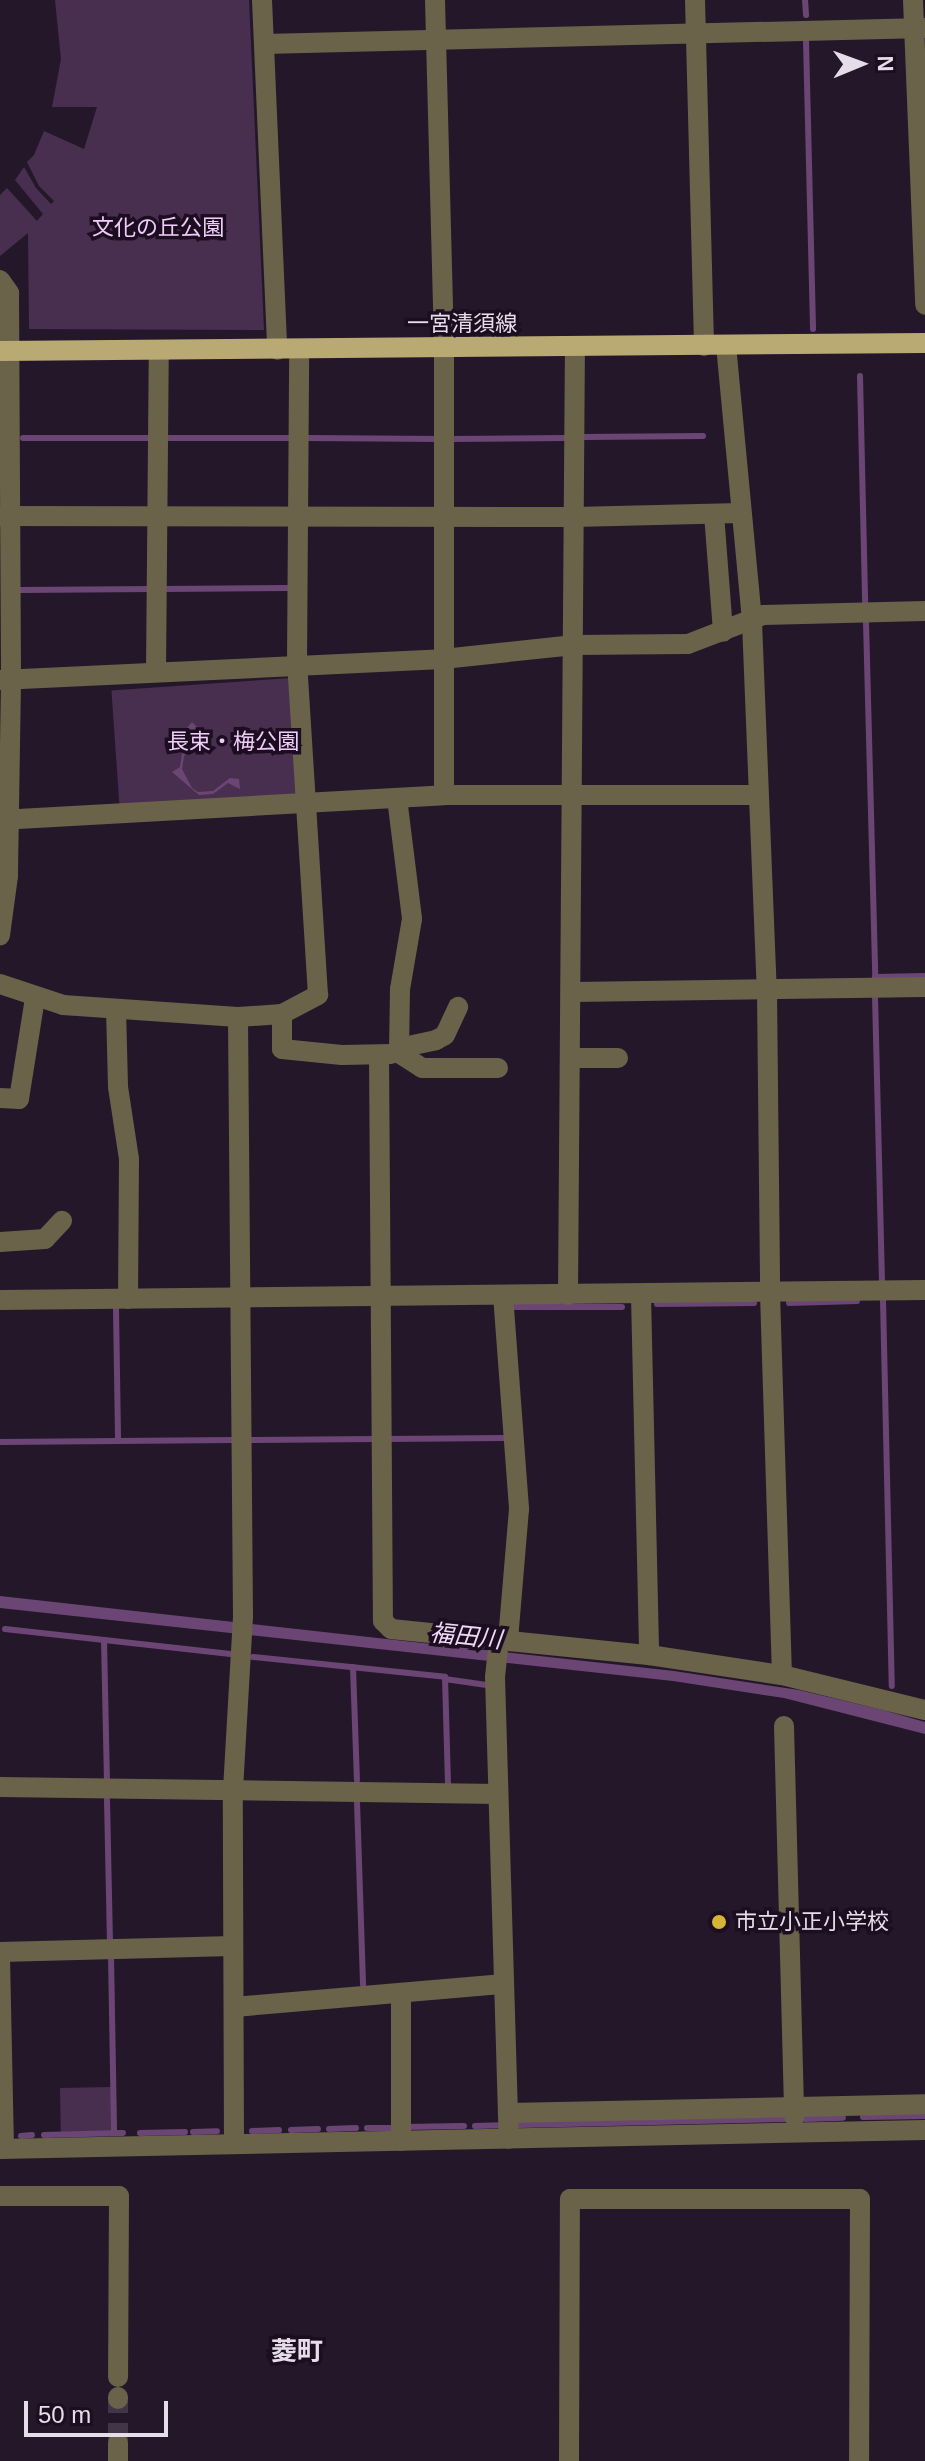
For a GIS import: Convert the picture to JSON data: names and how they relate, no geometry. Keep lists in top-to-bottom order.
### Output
{
  "streets": {
    "main road": ["一宮清須線"]
  },
  "districts": ["菱町"],
  "water": ["福田川"],
  "parks": ["文化の丘公園", "長束・梅公園"],
  "places": ["市立小正小学校"],
  "scale_bar": "50 m",
  "north": "right"
}
